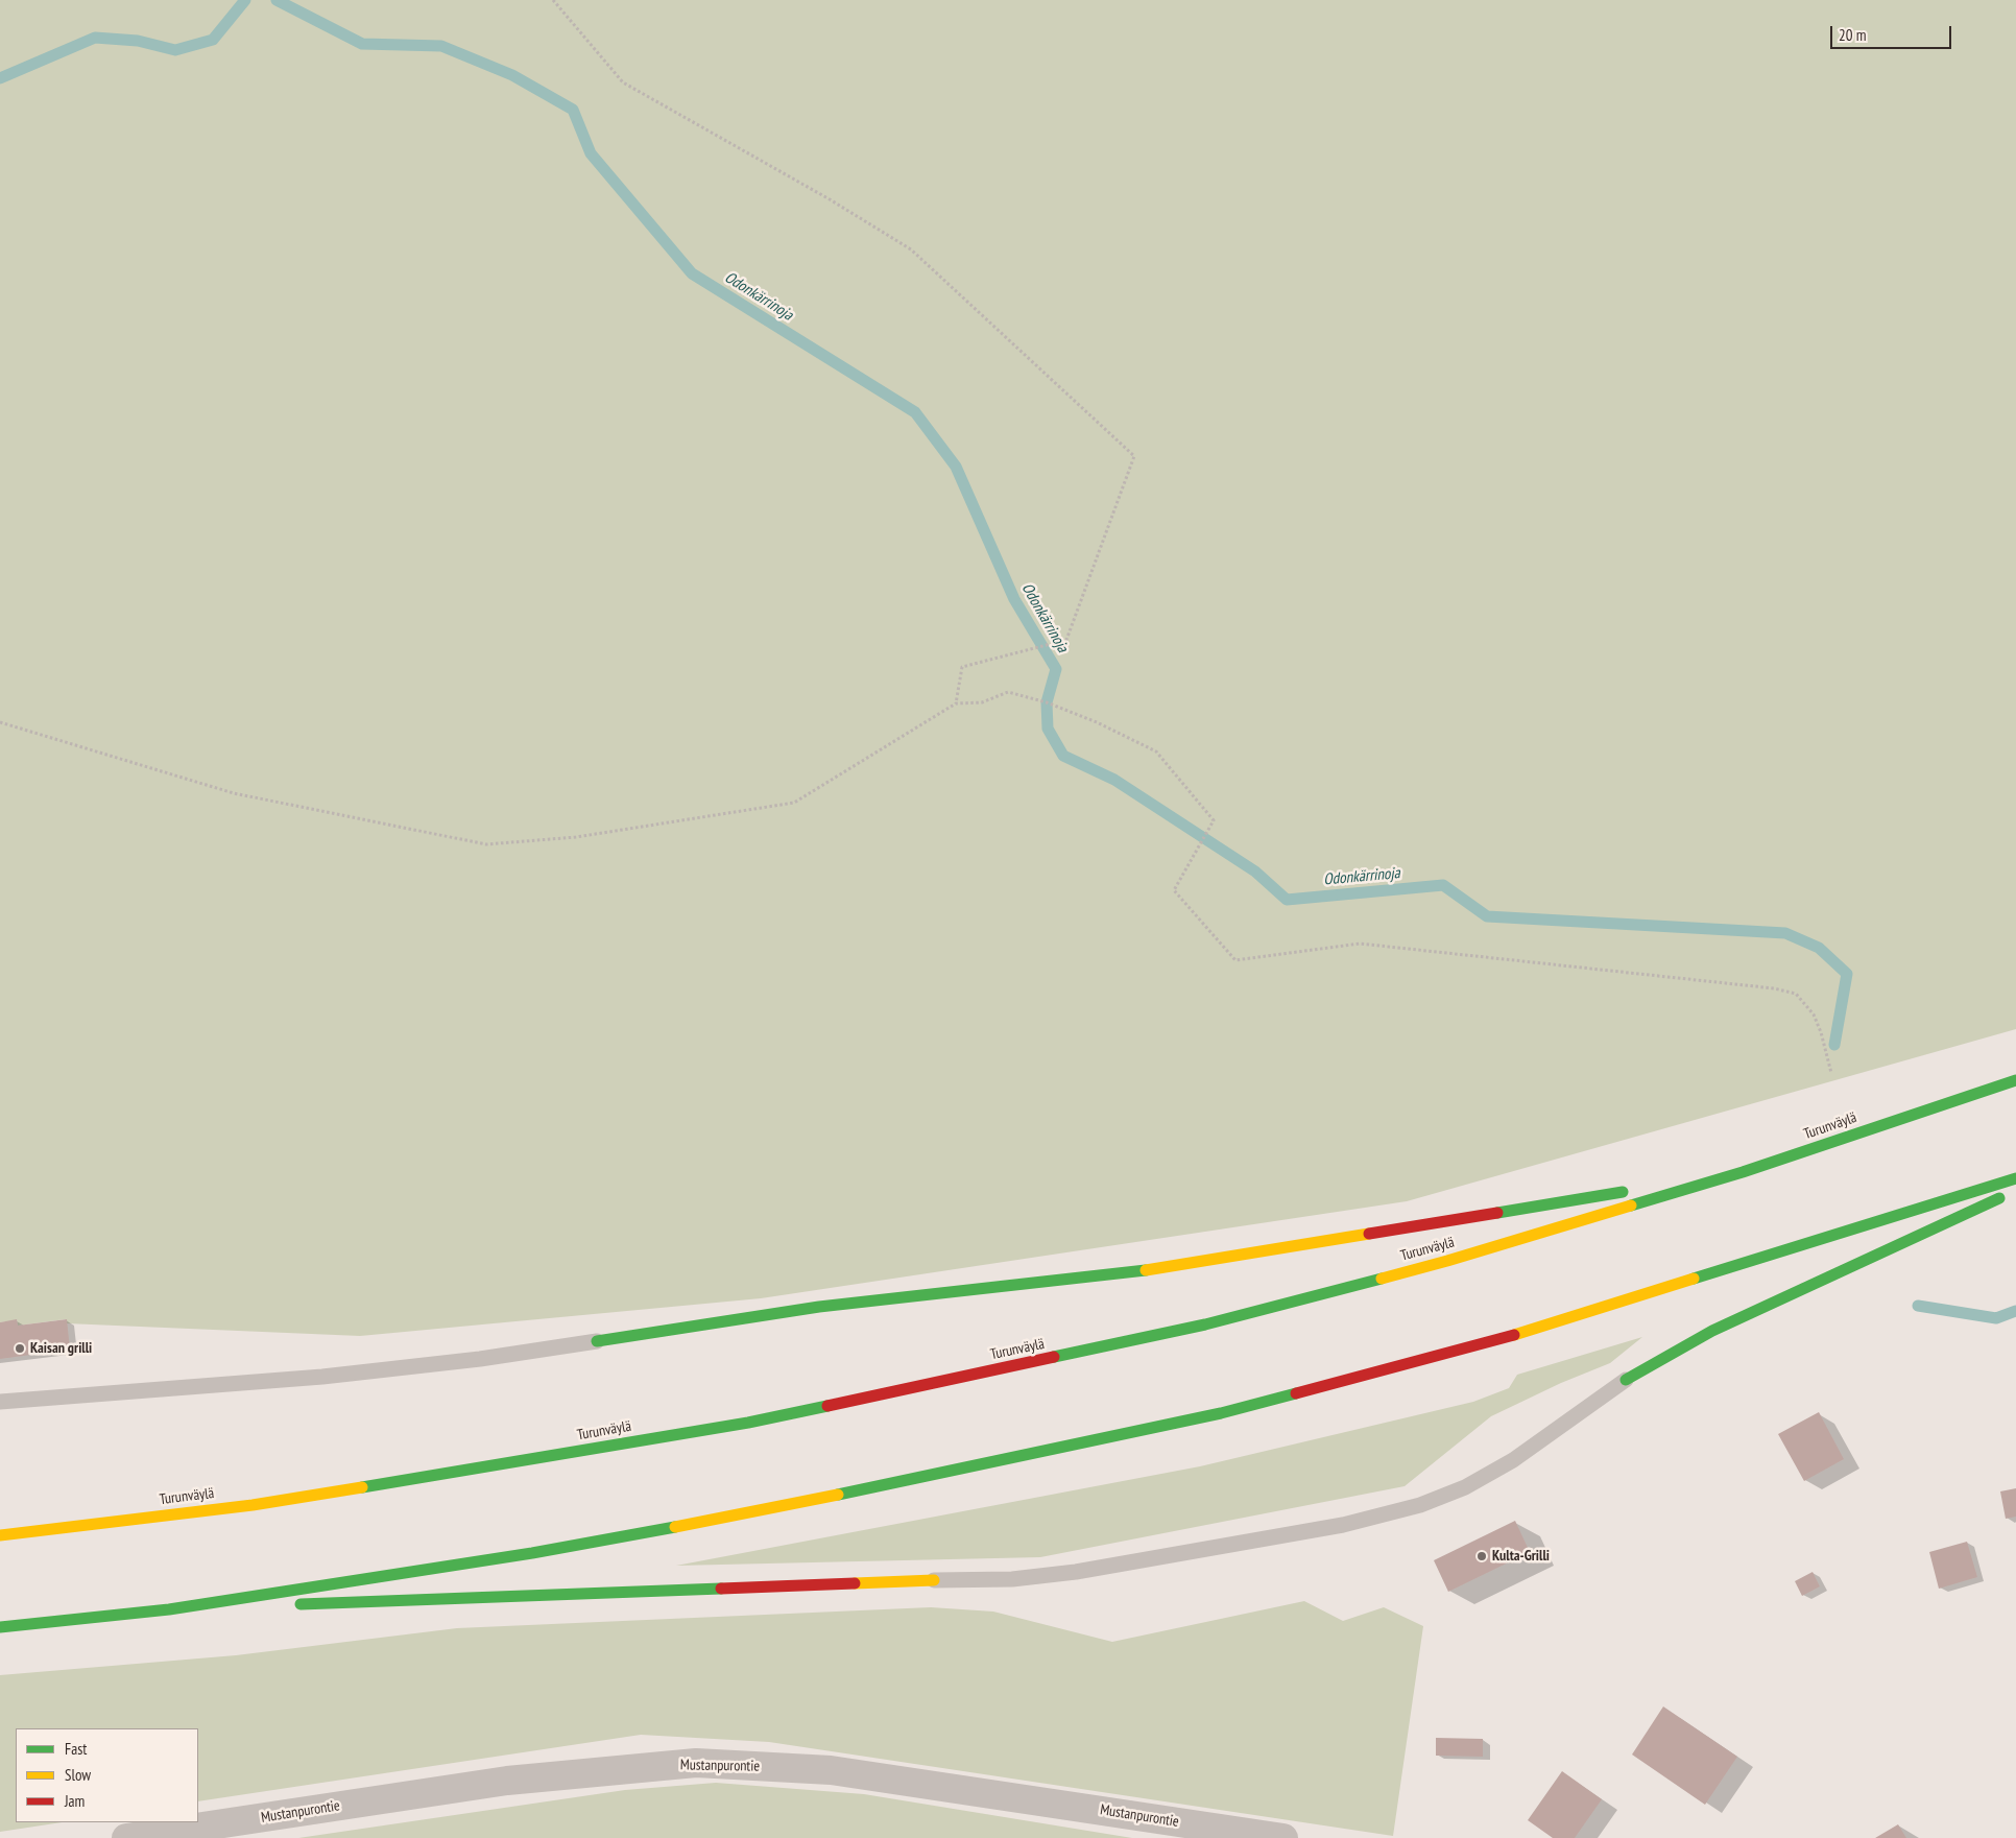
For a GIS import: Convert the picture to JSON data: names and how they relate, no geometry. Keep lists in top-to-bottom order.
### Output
{
  "streets": {
    "highway": ["Turunväylä"],
    "street": ["Mustanpurontie"]
  },
  "water": ["Odonkärrinoja"],
  "places": ["Kaisan grilli", "Kulta-Grilli"],
  "legend": ["Fast", "Slow", "Jam"],
  "scale_bar": "20 m"
}
